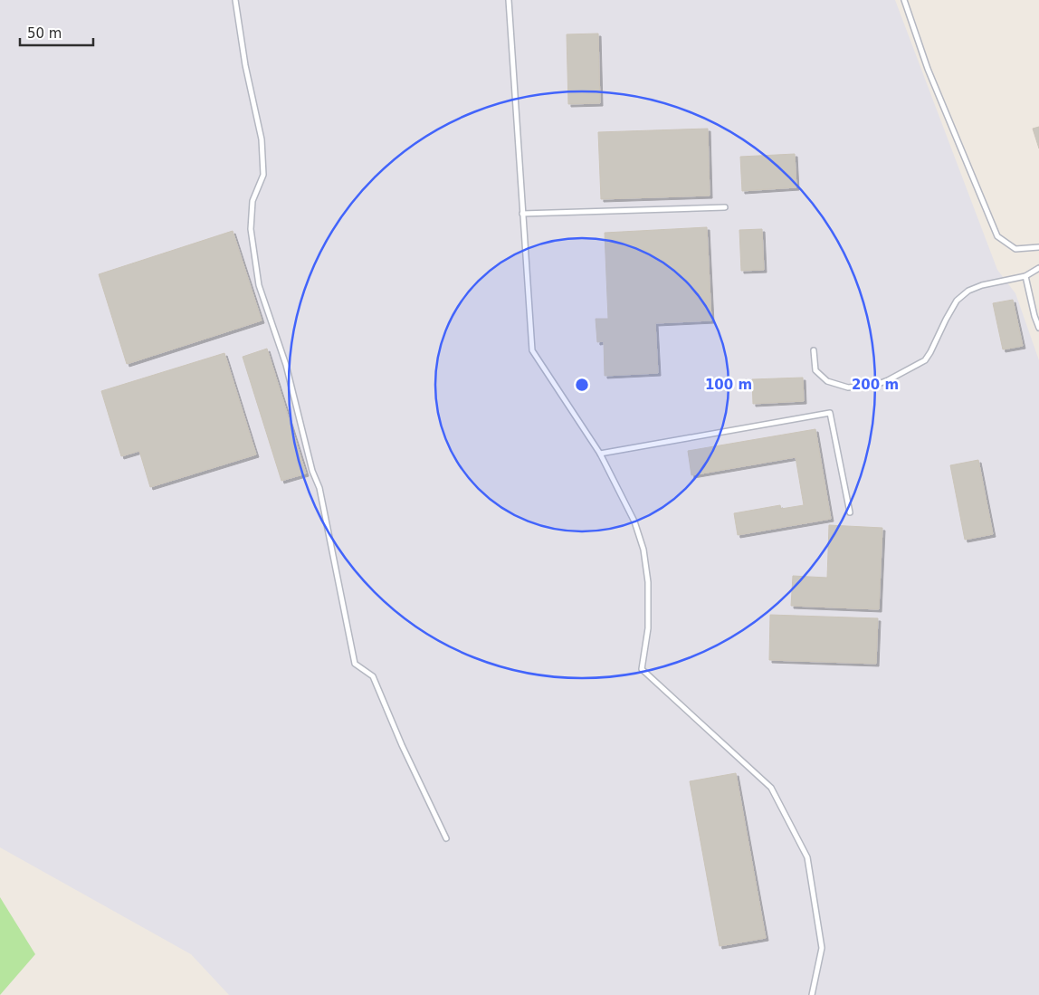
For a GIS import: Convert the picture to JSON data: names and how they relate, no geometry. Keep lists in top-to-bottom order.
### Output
{
  "scale_bar": "50 m",
  "rings": ["100 m", "200 m"]
}
